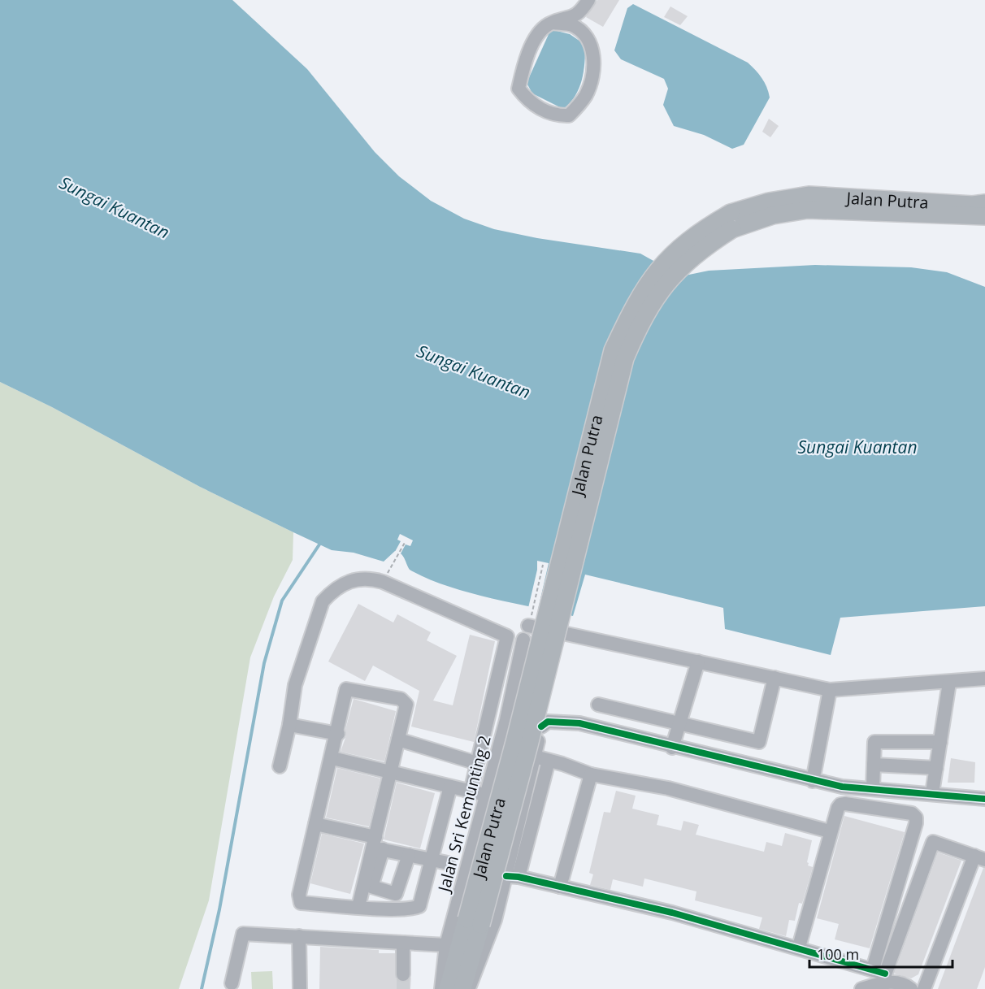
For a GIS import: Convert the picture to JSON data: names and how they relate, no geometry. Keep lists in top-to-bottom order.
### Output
{
  "streets": {
    "main road": ["Jalan Putra"],
    "street": ["Jalan Sri Kemunting 2"]
  },
  "water": ["Sungai Kuantan"],
  "scale_bar": "100 m"
}
